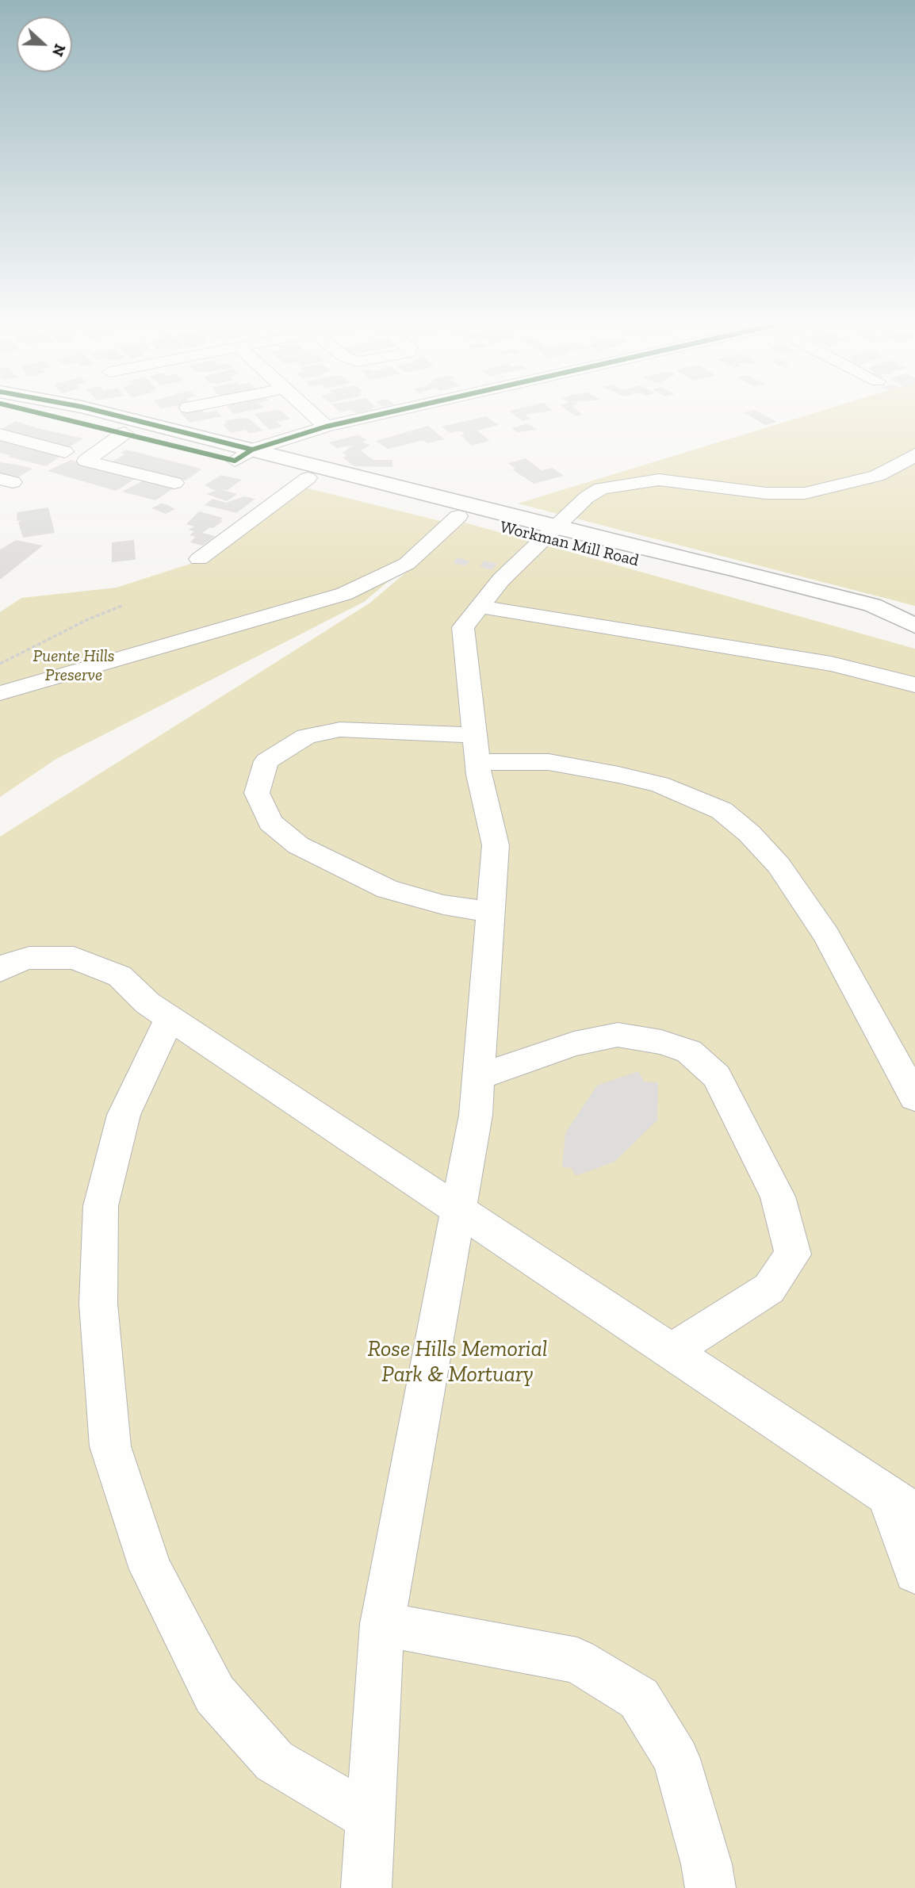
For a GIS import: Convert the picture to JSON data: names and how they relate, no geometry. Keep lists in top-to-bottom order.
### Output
{
  "streets": {
    "main road": ["Workman Mill Road"]
  },
  "parks": ["Puente Hills Preserve", "Rose Hills Memorial Park & Mortuary"],
  "north": "right"
}
